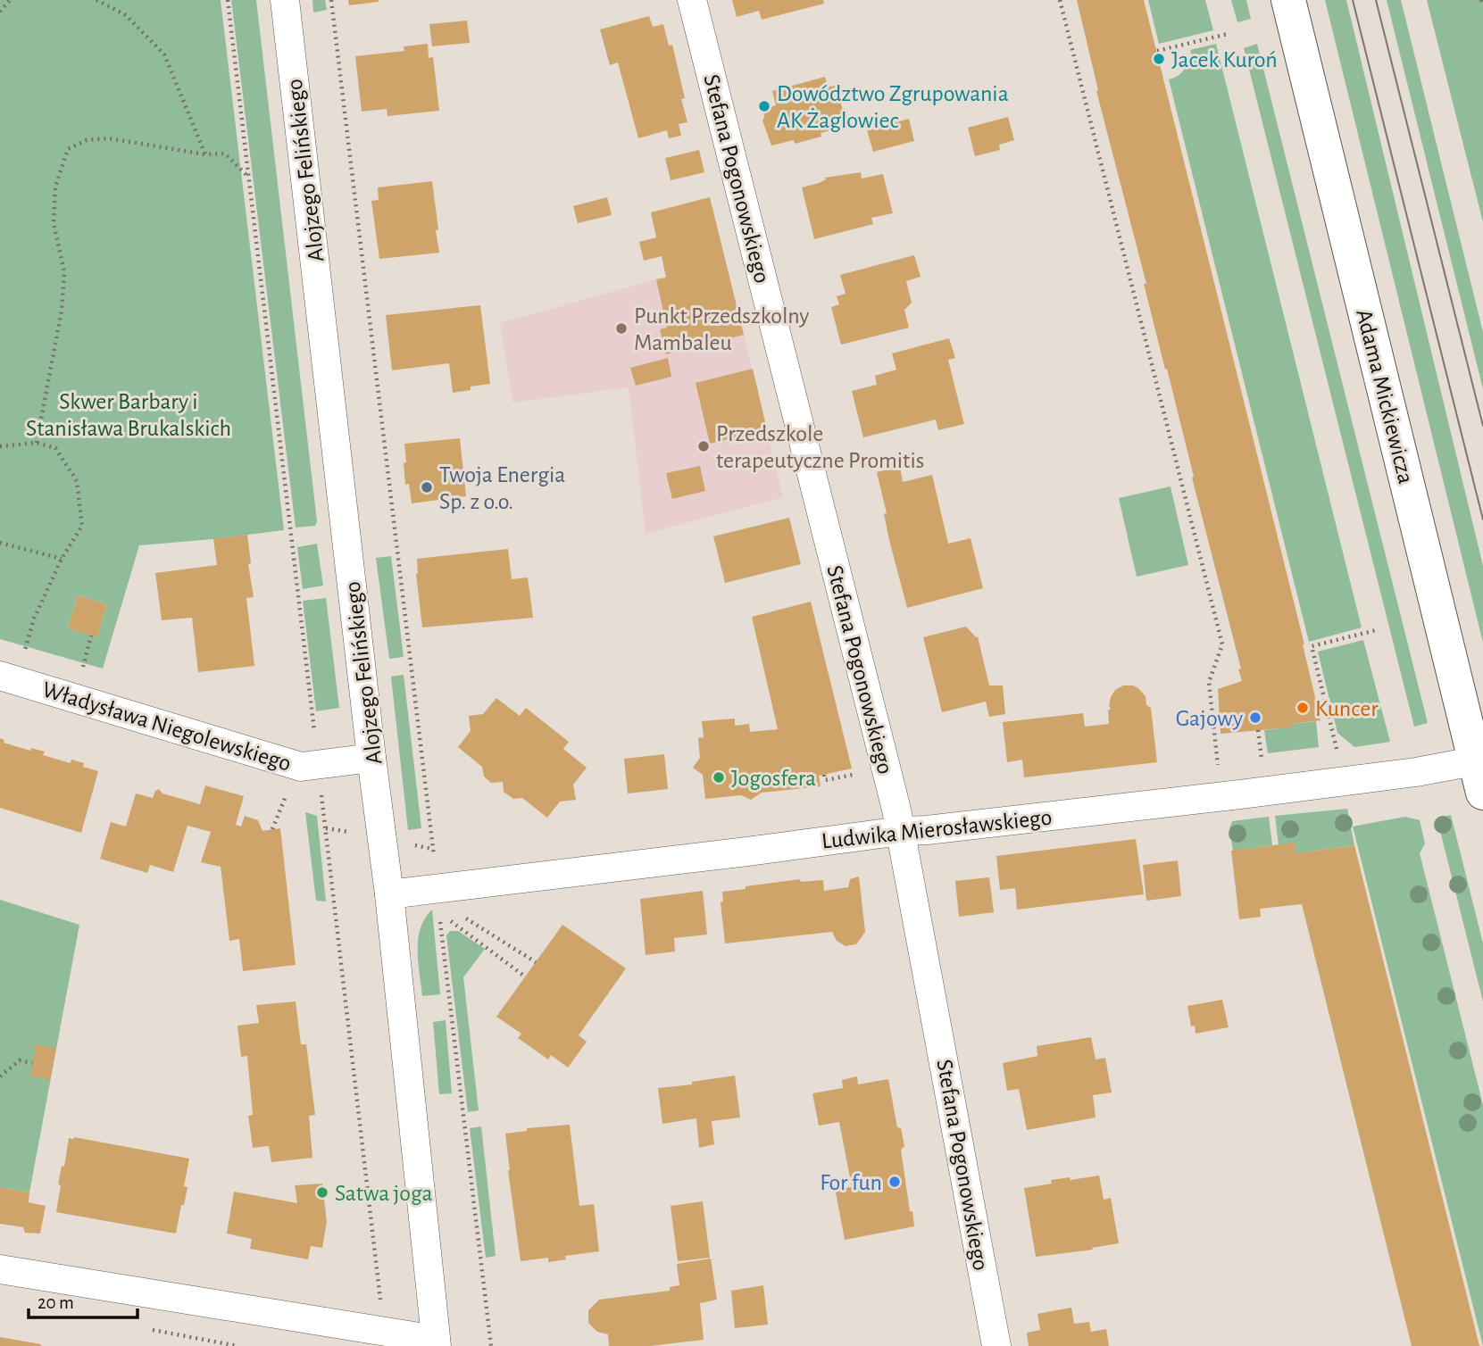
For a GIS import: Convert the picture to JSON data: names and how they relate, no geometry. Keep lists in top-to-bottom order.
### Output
{
  "streets": {
    "main road": ["Adama Mickiewicza"],
    "street": [
      "Alojzego Felińskiego",
      "Stefana Pogonowskiego",
      "Władysława Niegolewskiego",
      "Ludwika Mierosławskiego"
    ]
  },
  "crossings": [
    ["Alojzego Felińskiego", "Władysława Niegolewskiego"],
    ["Alojzego Felińskiego", "Ludwika Mierosławskiego"],
    ["Stefana Pogonowskiego", "Ludwika Mierosławskiego"],
    ["Adama Mickiewicza", "Ludwika Mierosławskiego"]
  ],
  "parks": ["Skwer Barbary i Stanisława Brukalskich"],
  "places": [
    "Jacek Kuroń",
    "Dowództwo Zgrupowania AK Żaglowiec",
    "Punkt Przedszkolny Mambaleu",
    "Przedszkole terapeutyczne Promitis",
    "Twoja Energia Sp. z o.o.",
    "Kuncer",
    "Gajowy",
    "Jogosfera",
    "For fun",
    "Satwa joga"
  ],
  "scale_bar": "20 m"
}
